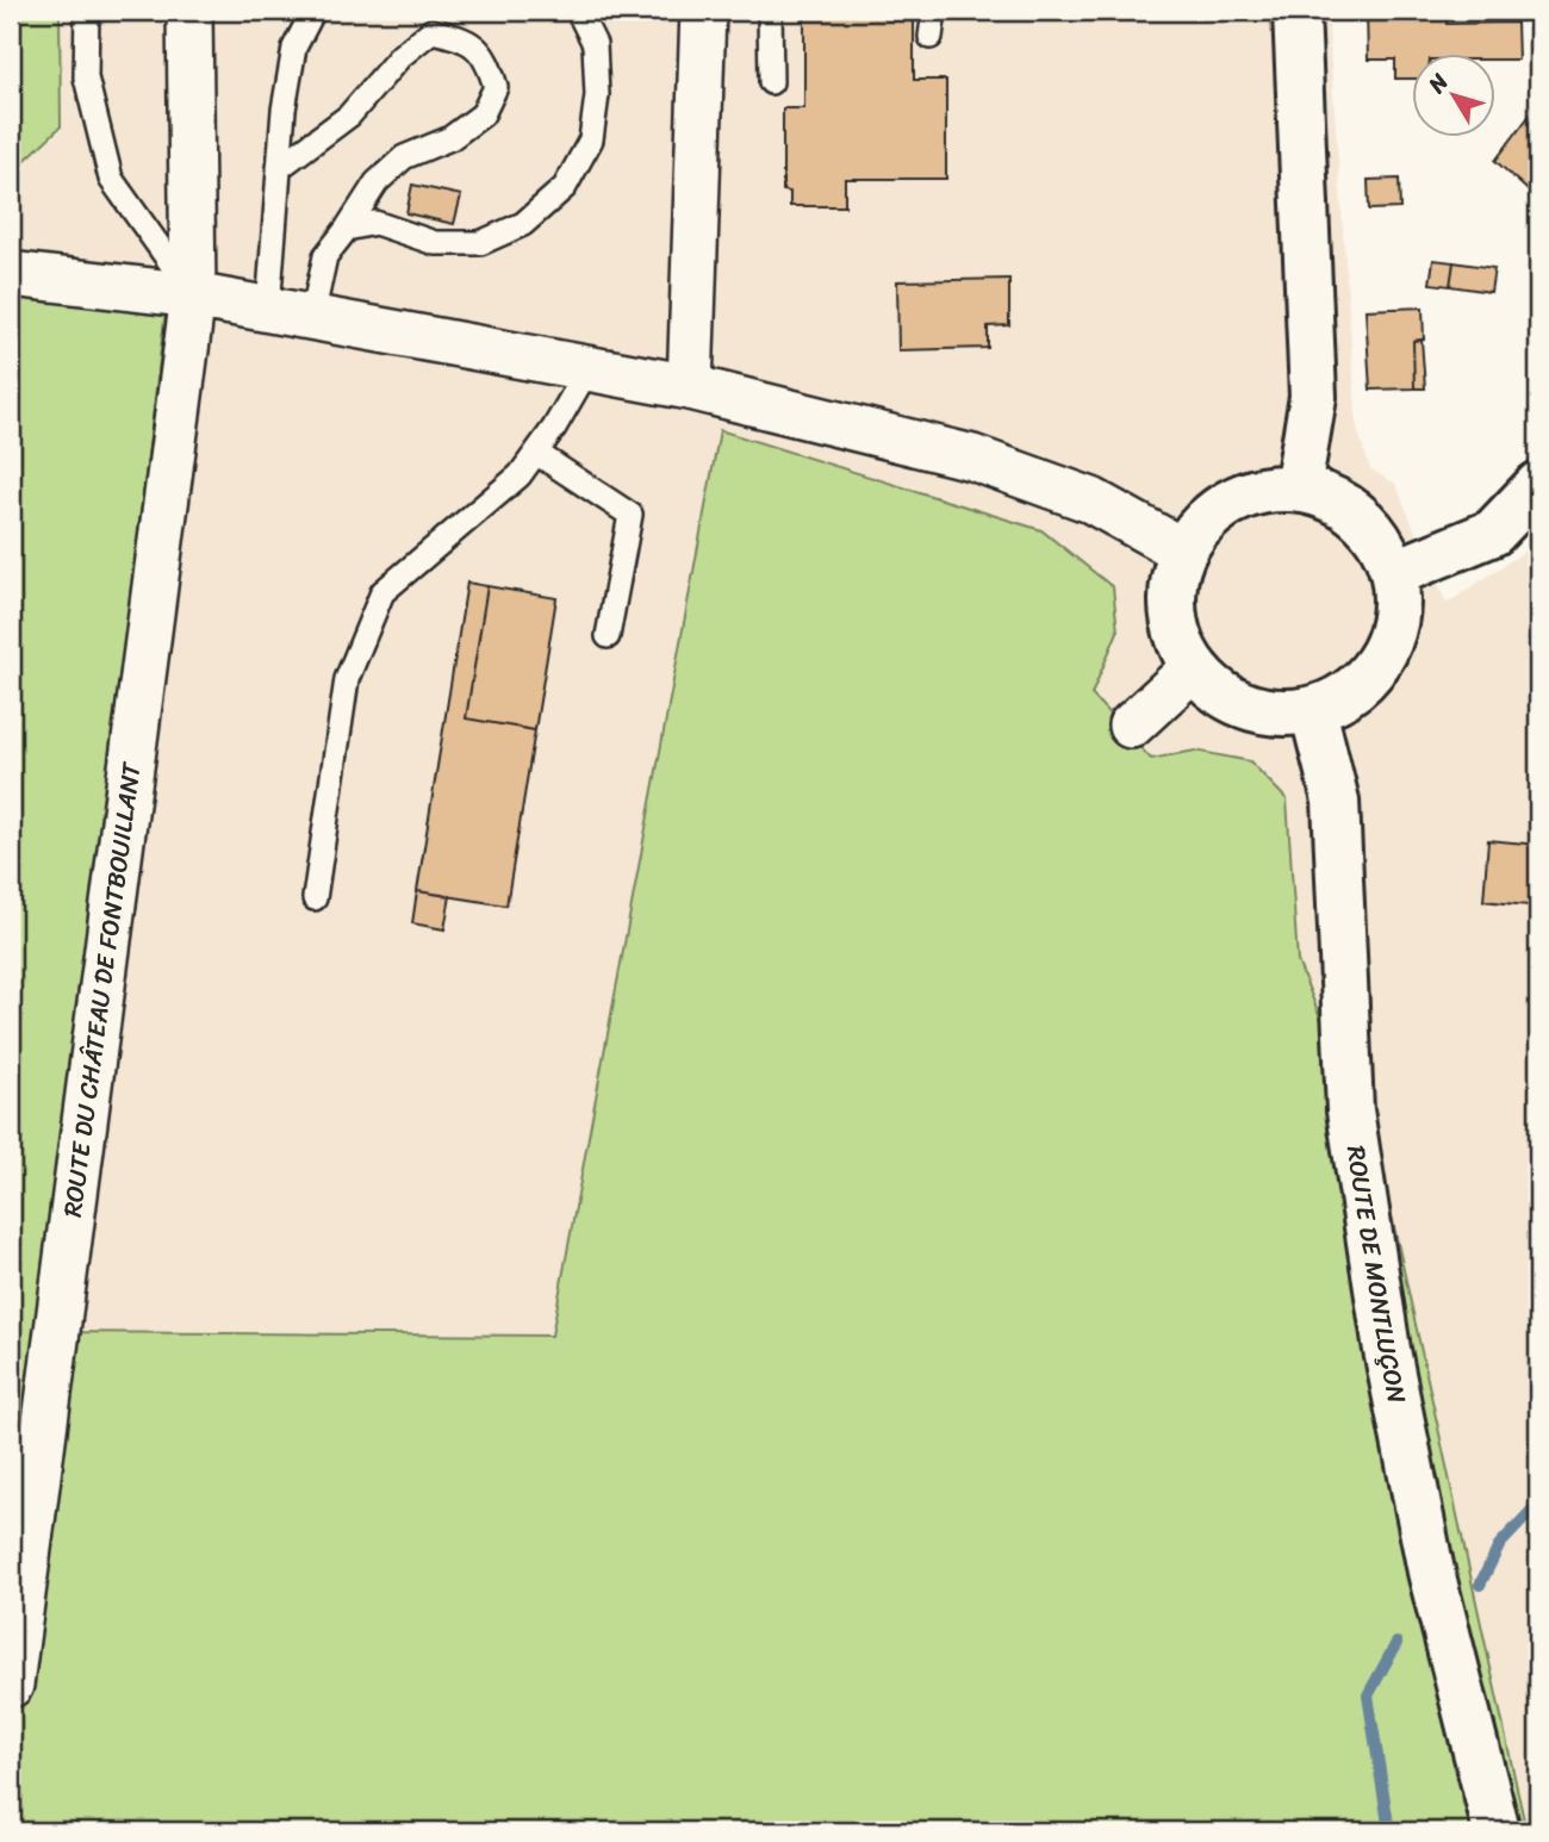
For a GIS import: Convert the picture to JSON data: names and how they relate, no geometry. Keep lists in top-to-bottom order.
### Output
{
  "streets": {
    "main road": ["ROUTE DE MONTLUÇON"],
    "street": ["ROUTE DU CHÂTEAU DE FONTBOUILLANT"]
  },
  "north": "top left"
}
